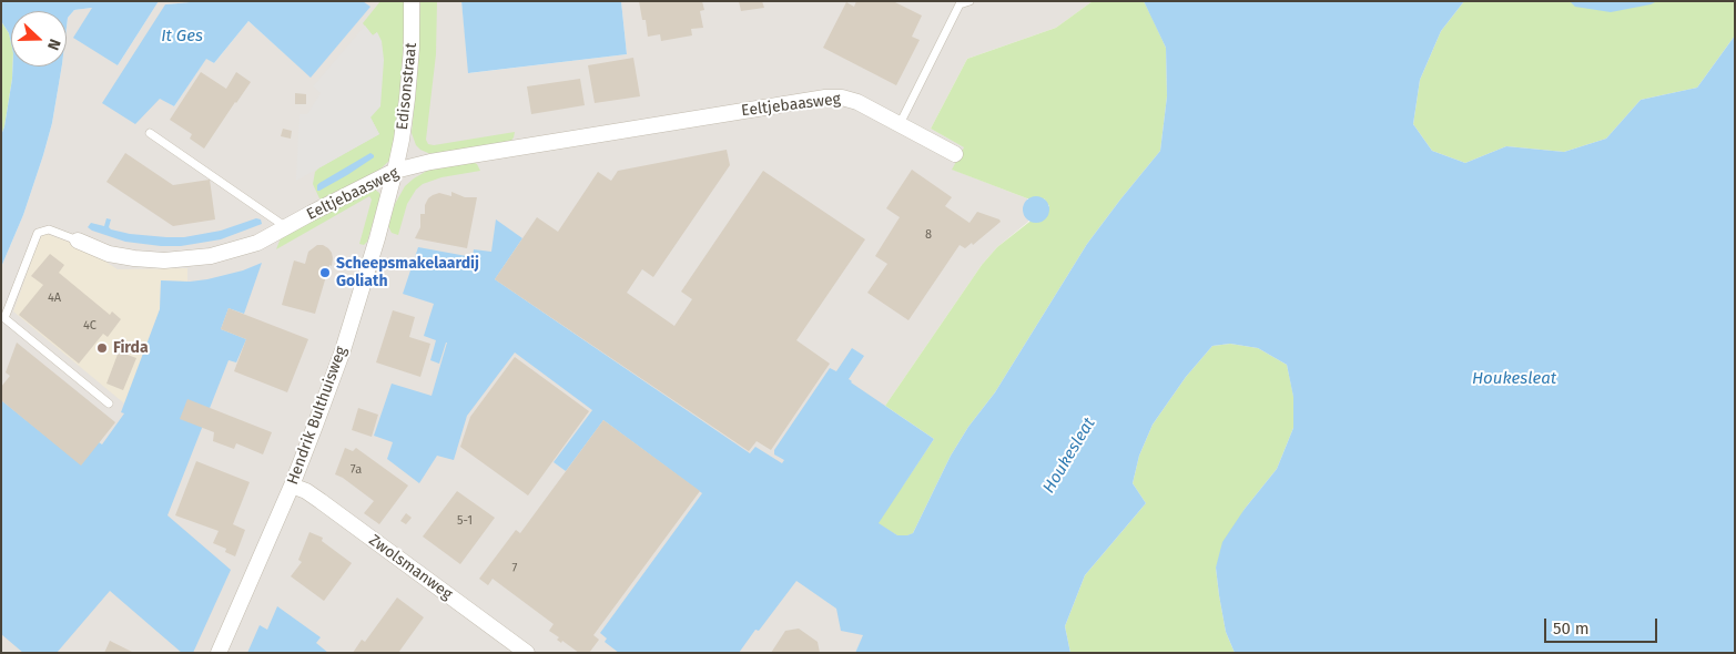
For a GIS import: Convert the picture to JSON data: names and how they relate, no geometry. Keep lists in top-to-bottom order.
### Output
{
  "streets": {
    "street": [
      "Edisonstraat",
      "Eeltjebaasweg",
      "Hendrik Bulthuisweg",
      "Zwolsmanweg"
    ]
  },
  "crossings": [
    ["Edisonstraat", "Eeltjebaasweg"],
    ["Edisonstraat", "Hendrik Bulthuisweg"],
    ["Eeltjebaasweg", "Hendrik Bulthuisweg"],
    ["Hendrik Bulthuisweg", "Zwolsmanweg"]
  ],
  "water": ["It Ges", "Houkesleat"],
  "places": ["Scheepsmakelaardij Goliath", "Firda"],
  "house_numbers": [
    "8",
    "4A",
    "4C",
    "7a",
    "5-1",
    "7"
  ],
  "scale_bar": "50 m",
  "north": "right"
}
